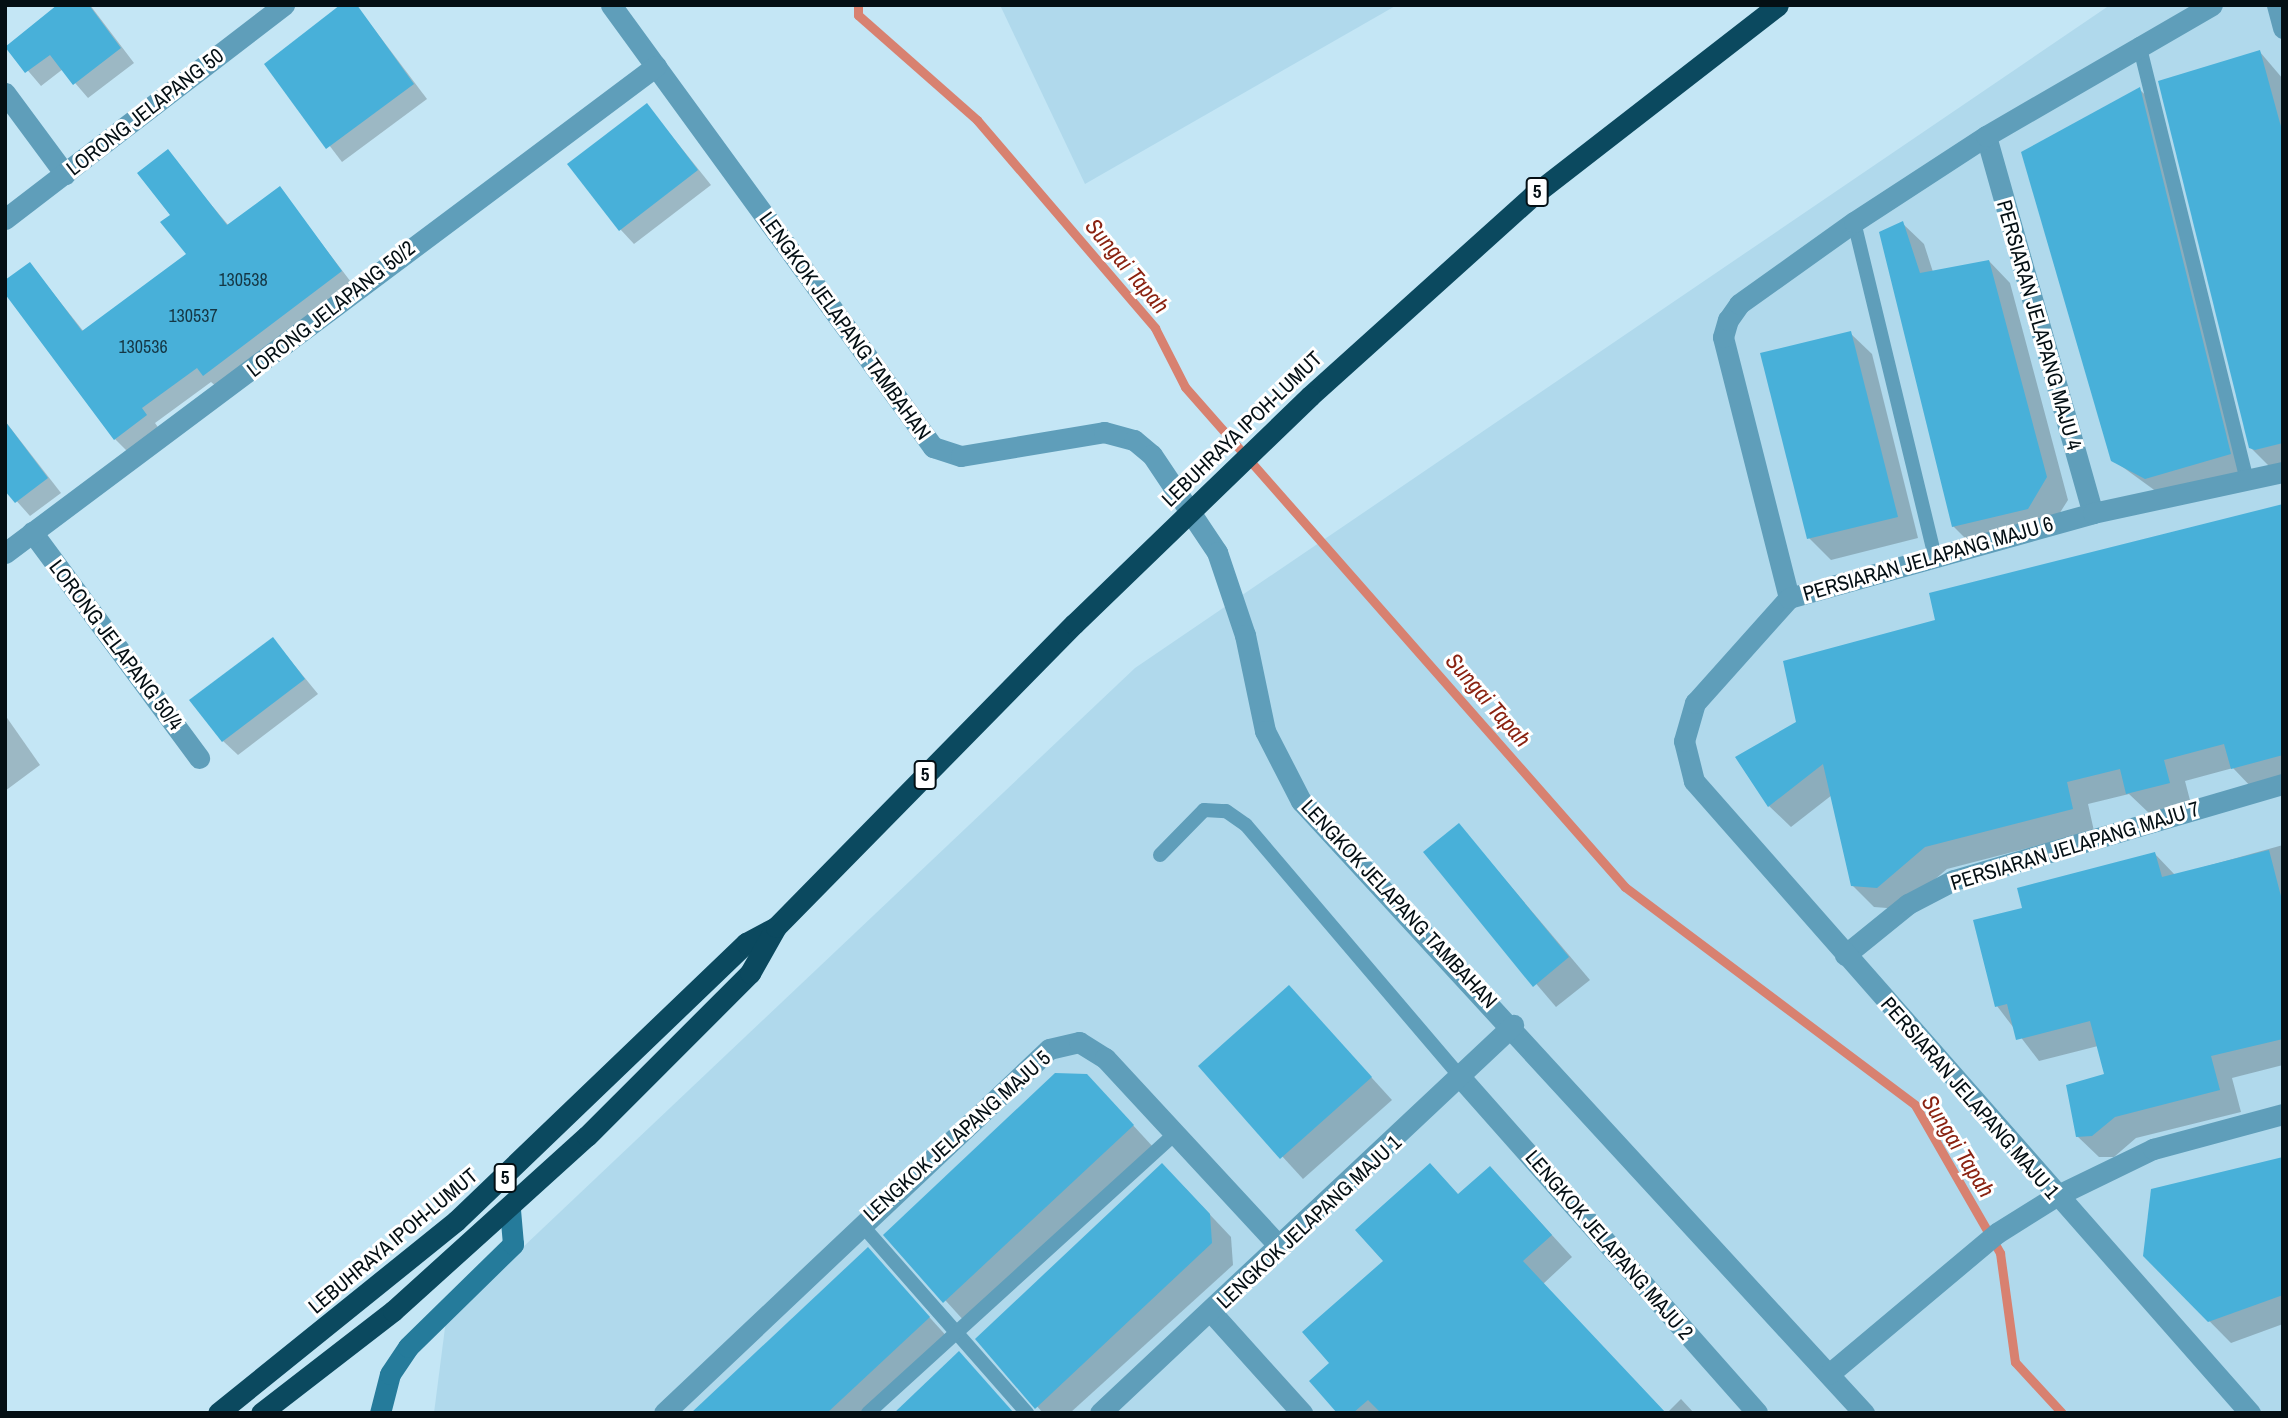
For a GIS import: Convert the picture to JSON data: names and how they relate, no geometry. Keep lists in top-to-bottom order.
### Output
{
  "streets": {
    "highway": ["5", "LEBUHRAYA IPOH-LUMUT"],
    "street": [
      "LORONG JELAPANG 50",
      "LORONG JELAPANG 50/2",
      "PERSIARAN JELAPANG MAJU 4",
      "LENGKOK JELAPANG TAMBAHAN",
      "PERSIARAN JELAPANG MAJU 6",
      "LORONG JELAPANG 50/4",
      "PERSIARAN JELAPANG MAJU 7",
      "PERSIARAN JELAPANG MAJU 1",
      "LENGKOK JELAPANG MAJU 5",
      "LENGKOK JELAPANG MAJU 1",
      "LENGKOK JELAPANG MAJU 2"
    ]
  },
  "crossings": [
    ["LORONG JELAPANG 50/2", "LENGKOK JELAPANG TAMBAHAN"],
    ["LORONG JELAPANG 50/2", "LORONG JELAPANG 50/4"],
    ["PERSIARAN JELAPANG MAJU 4", "PERSIARAN JELAPANG MAJU 6"],
    ["LENGKOK JELAPANG TAMBAHAN", "LENGKOK JELAPANG MAJU 1"],
    ["PERSIARAN JELAPANG MAJU 6", "PERSIARAN JELAPANG MAJU 1"],
    ["PERSIARAN JELAPANG MAJU 7", "PERSIARAN JELAPANG MAJU 1"],
    ["LENGKOK JELAPANG MAJU 5", "LENGKOK JELAPANG MAJU 1"],
    ["LENGKOK JELAPANG MAJU 1", "LENGKOK JELAPANG MAJU 2"]
  ],
  "water": ["Sungai Tapah"],
  "house_numbers": ["130538", "130537", "130536"]
}
